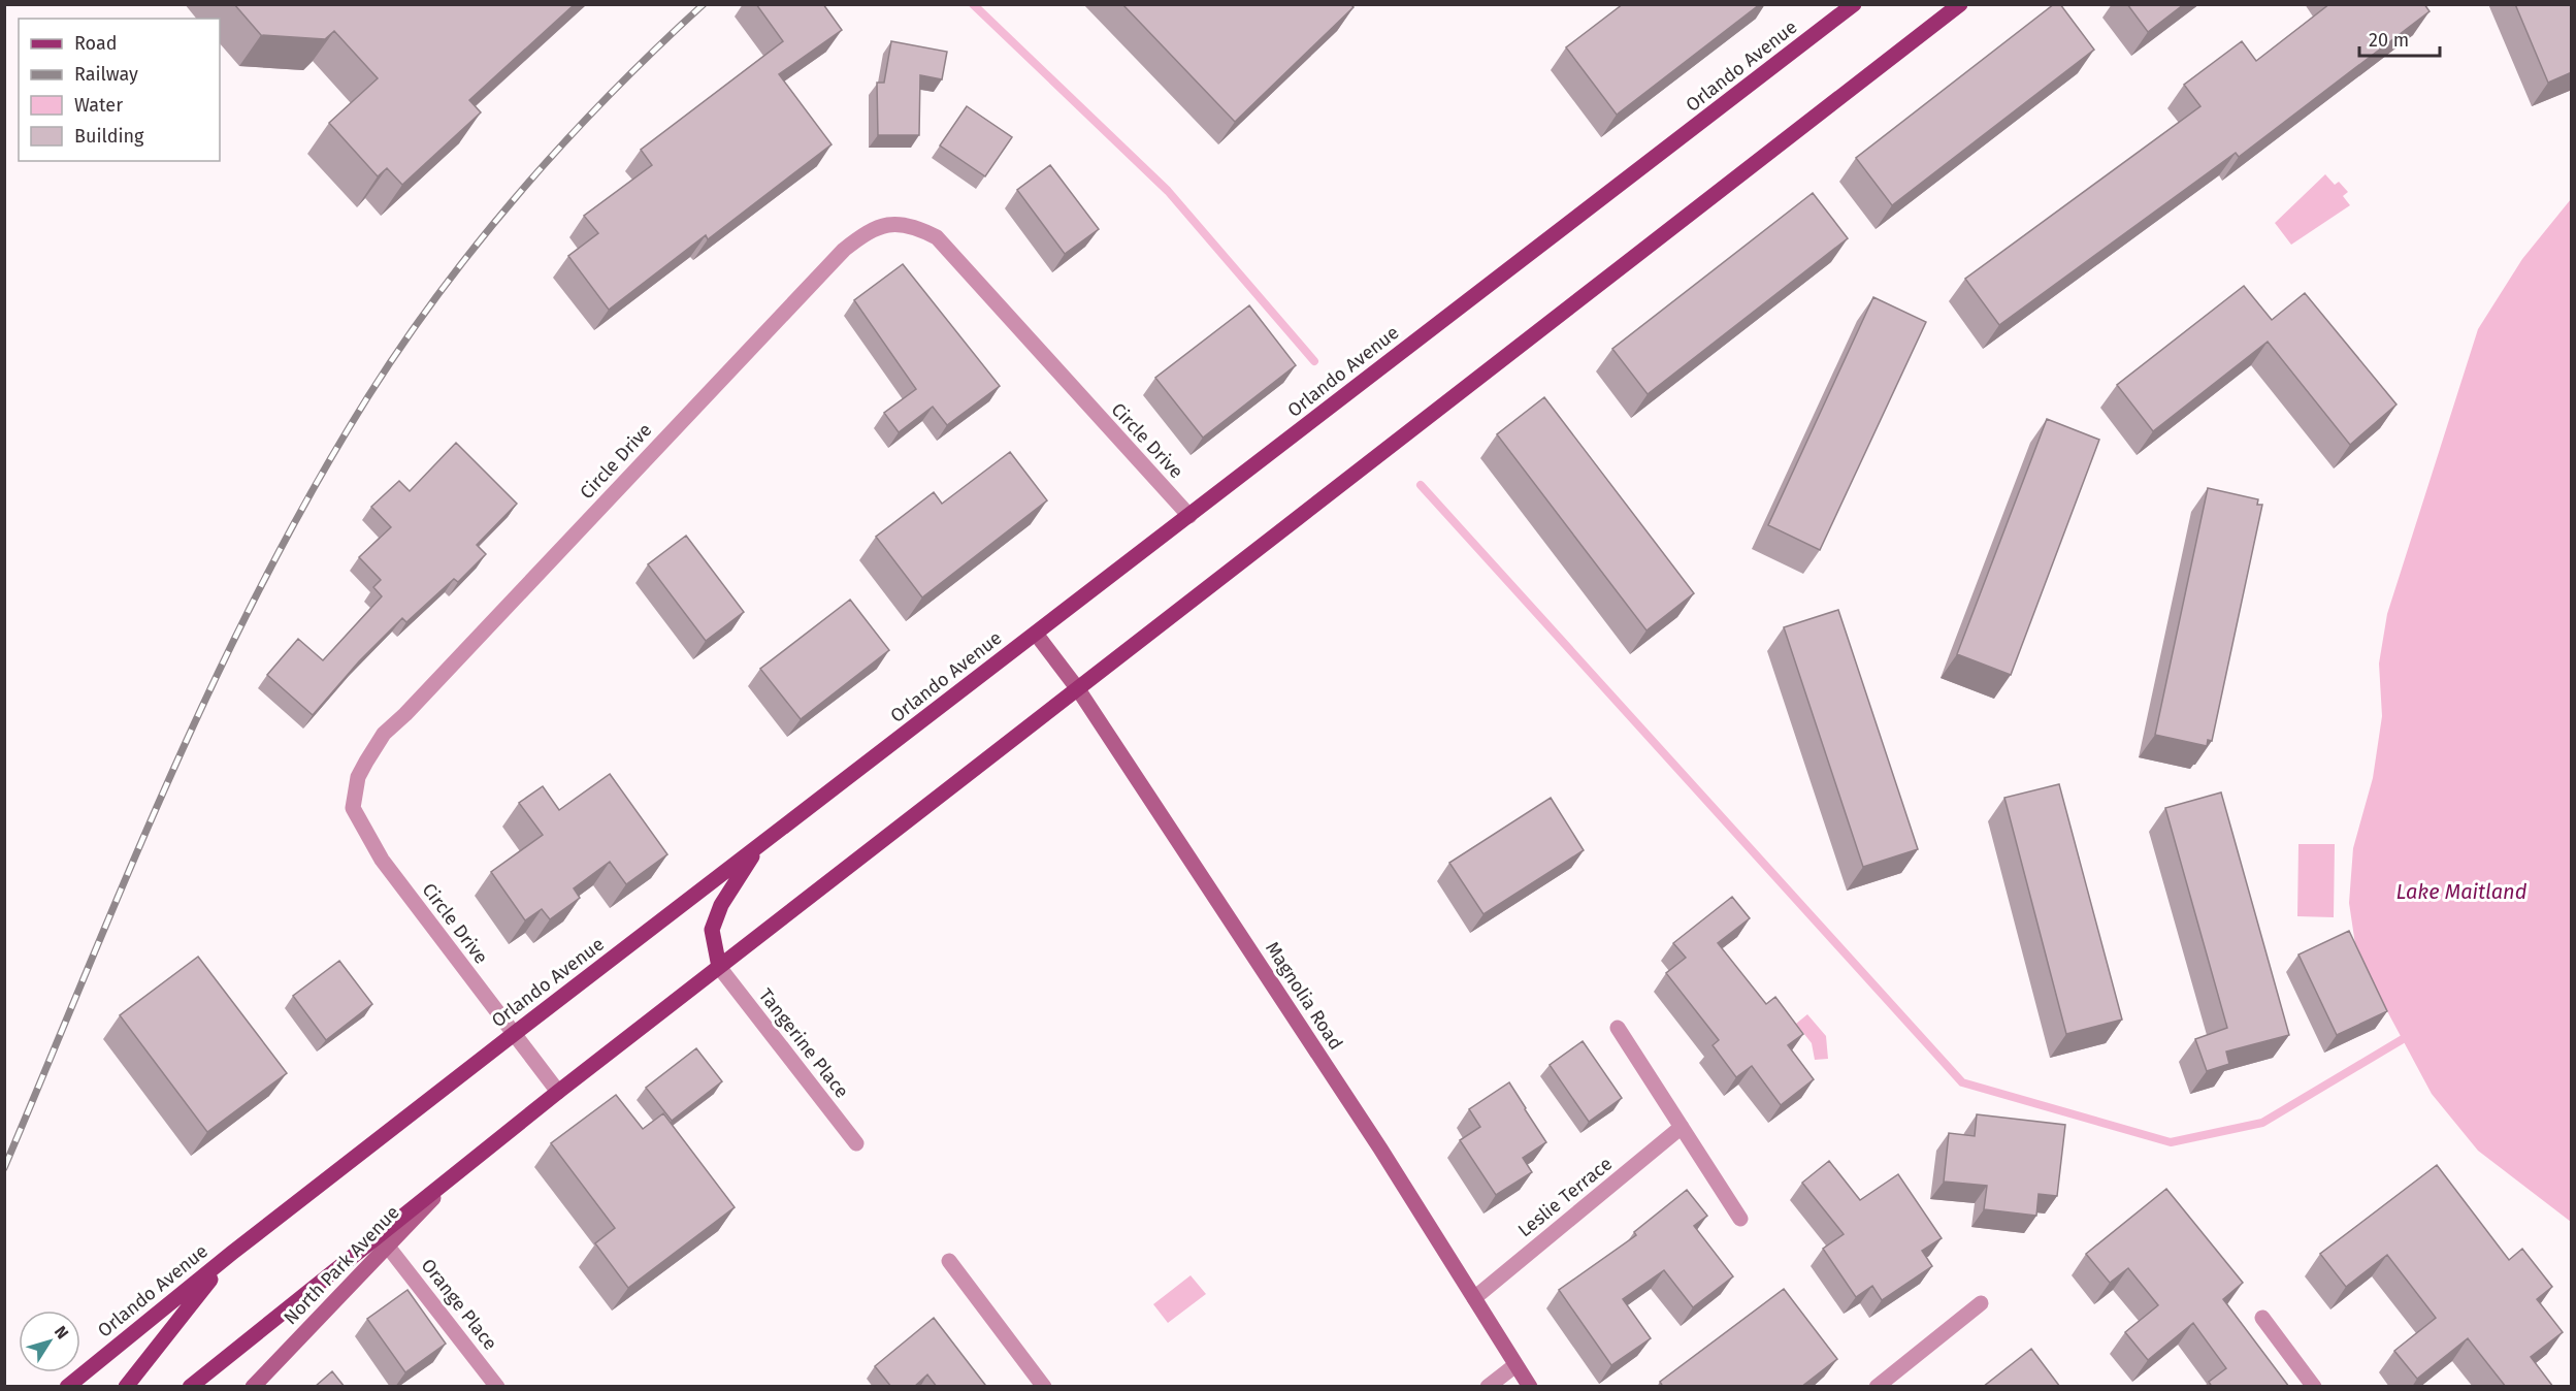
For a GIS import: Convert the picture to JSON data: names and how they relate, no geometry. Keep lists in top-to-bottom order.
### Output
{
  "streets": {
    "main road": ["Orlando Avenue"],
    "street": [
      "Circle Drive",
      "Magnolia Road",
      "Tangerine Place",
      "Leslie Terrace",
      "North Park Avenue",
      "Orange Place"
    ]
  },
  "crossings": [
    ["Orlando Avenue", "Circle Drive"],
    ["Orlando Avenue", "Magnolia Road"],
    ["Magnolia Road", "Leslie Terrace"],
    ["North Park Avenue", "Orange Place"]
  ],
  "water": ["Lake Maitland"],
  "legend": [
    "Road",
    "Railway",
    "Water",
    "Building"
  ],
  "scale_bar": "20 m",
  "north": "top right"
}
